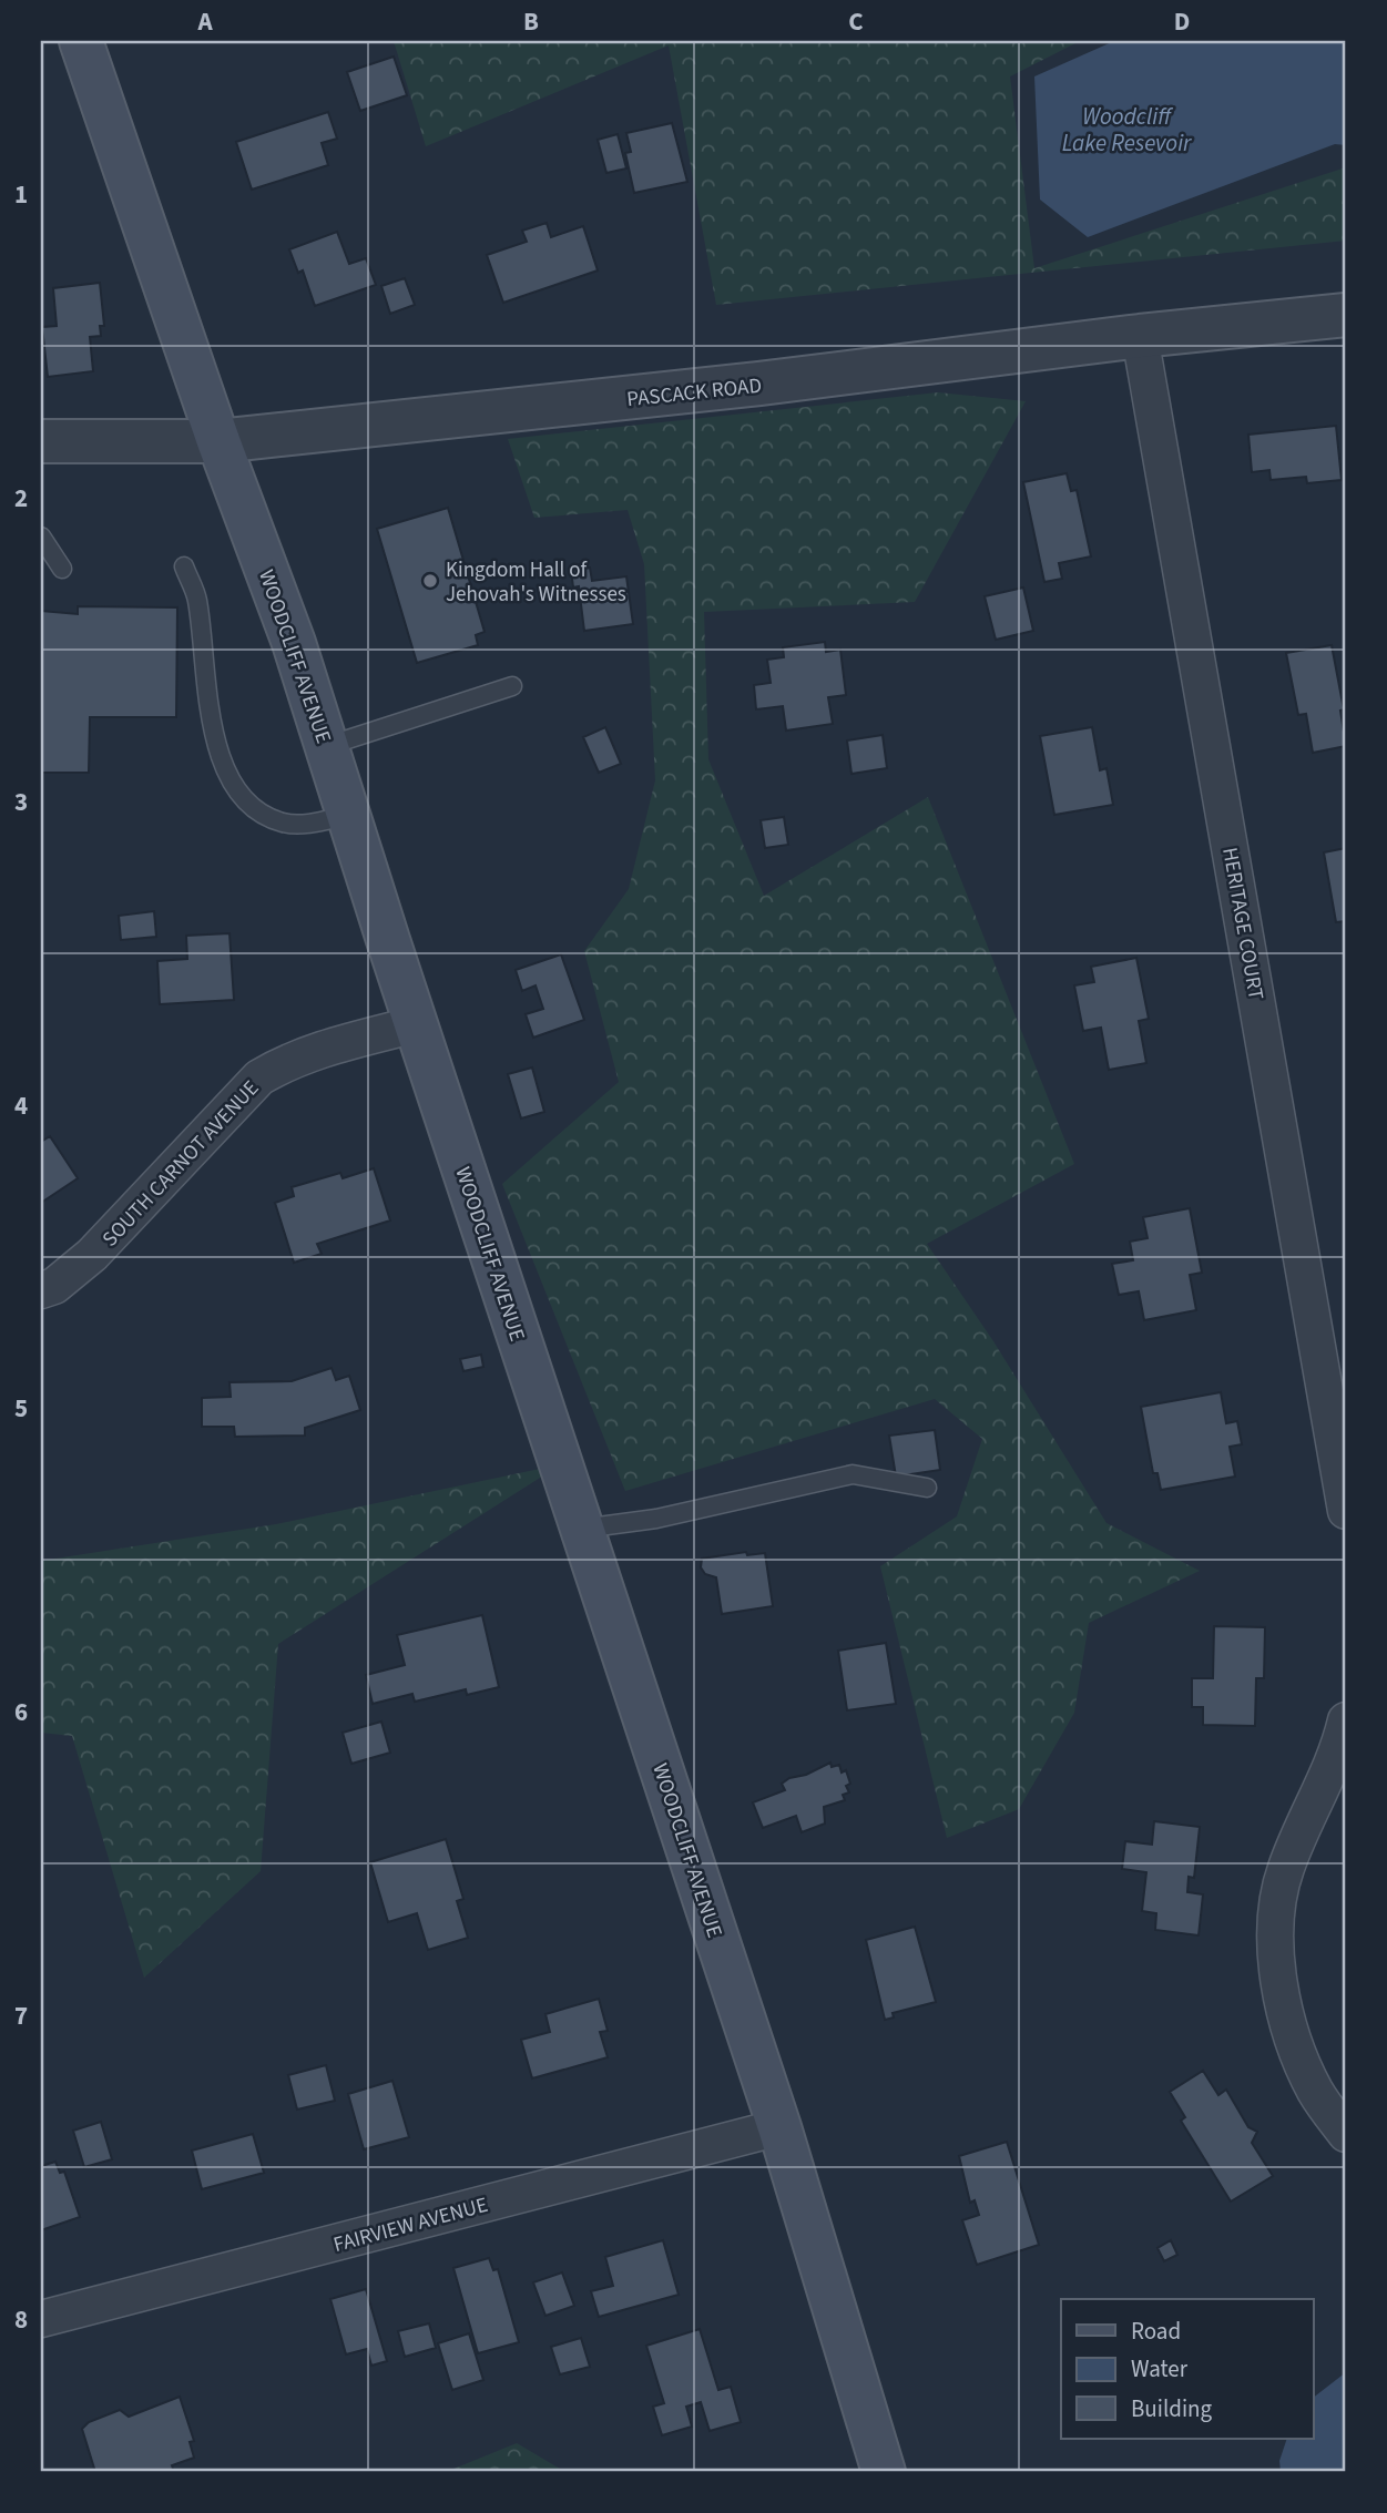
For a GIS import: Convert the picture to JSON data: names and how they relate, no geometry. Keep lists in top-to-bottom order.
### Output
{
  "streets": {
    "main road": ["WOODCLIFF AVENUE"],
    "street": [
      "PASCACK ROAD",
      "HERITAGE COURT",
      "SOUTH CARNOT AVENUE",
      "FAIRVIEW AVENUE"
    ]
  },
  "crossings": [
    ["PASCACK ROAD", "WOODCLIFF AVENUE"],
    ["PASCACK ROAD", "HERITAGE COURT"],
    ["WOODCLIFF AVENUE", "SOUTH CARNOT AVENUE"],
    ["WOODCLIFF AVENUE", "FAIRVIEW AVENUE"]
  ],
  "water": ["Woodcliff Lake Resevoir"],
  "places": ["Kingdom Hall of Jehovah's Witnesses"],
  "legend": ["Road", "Water", "Building"],
  "grid": {
    "columns": [
      "A",
      "B",
      "C",
      "D"
    ],
    "rows": [
      "1",
      "2",
      "3",
      "4",
      "5",
      "6",
      "7",
      "8"
    ]
  }
}
